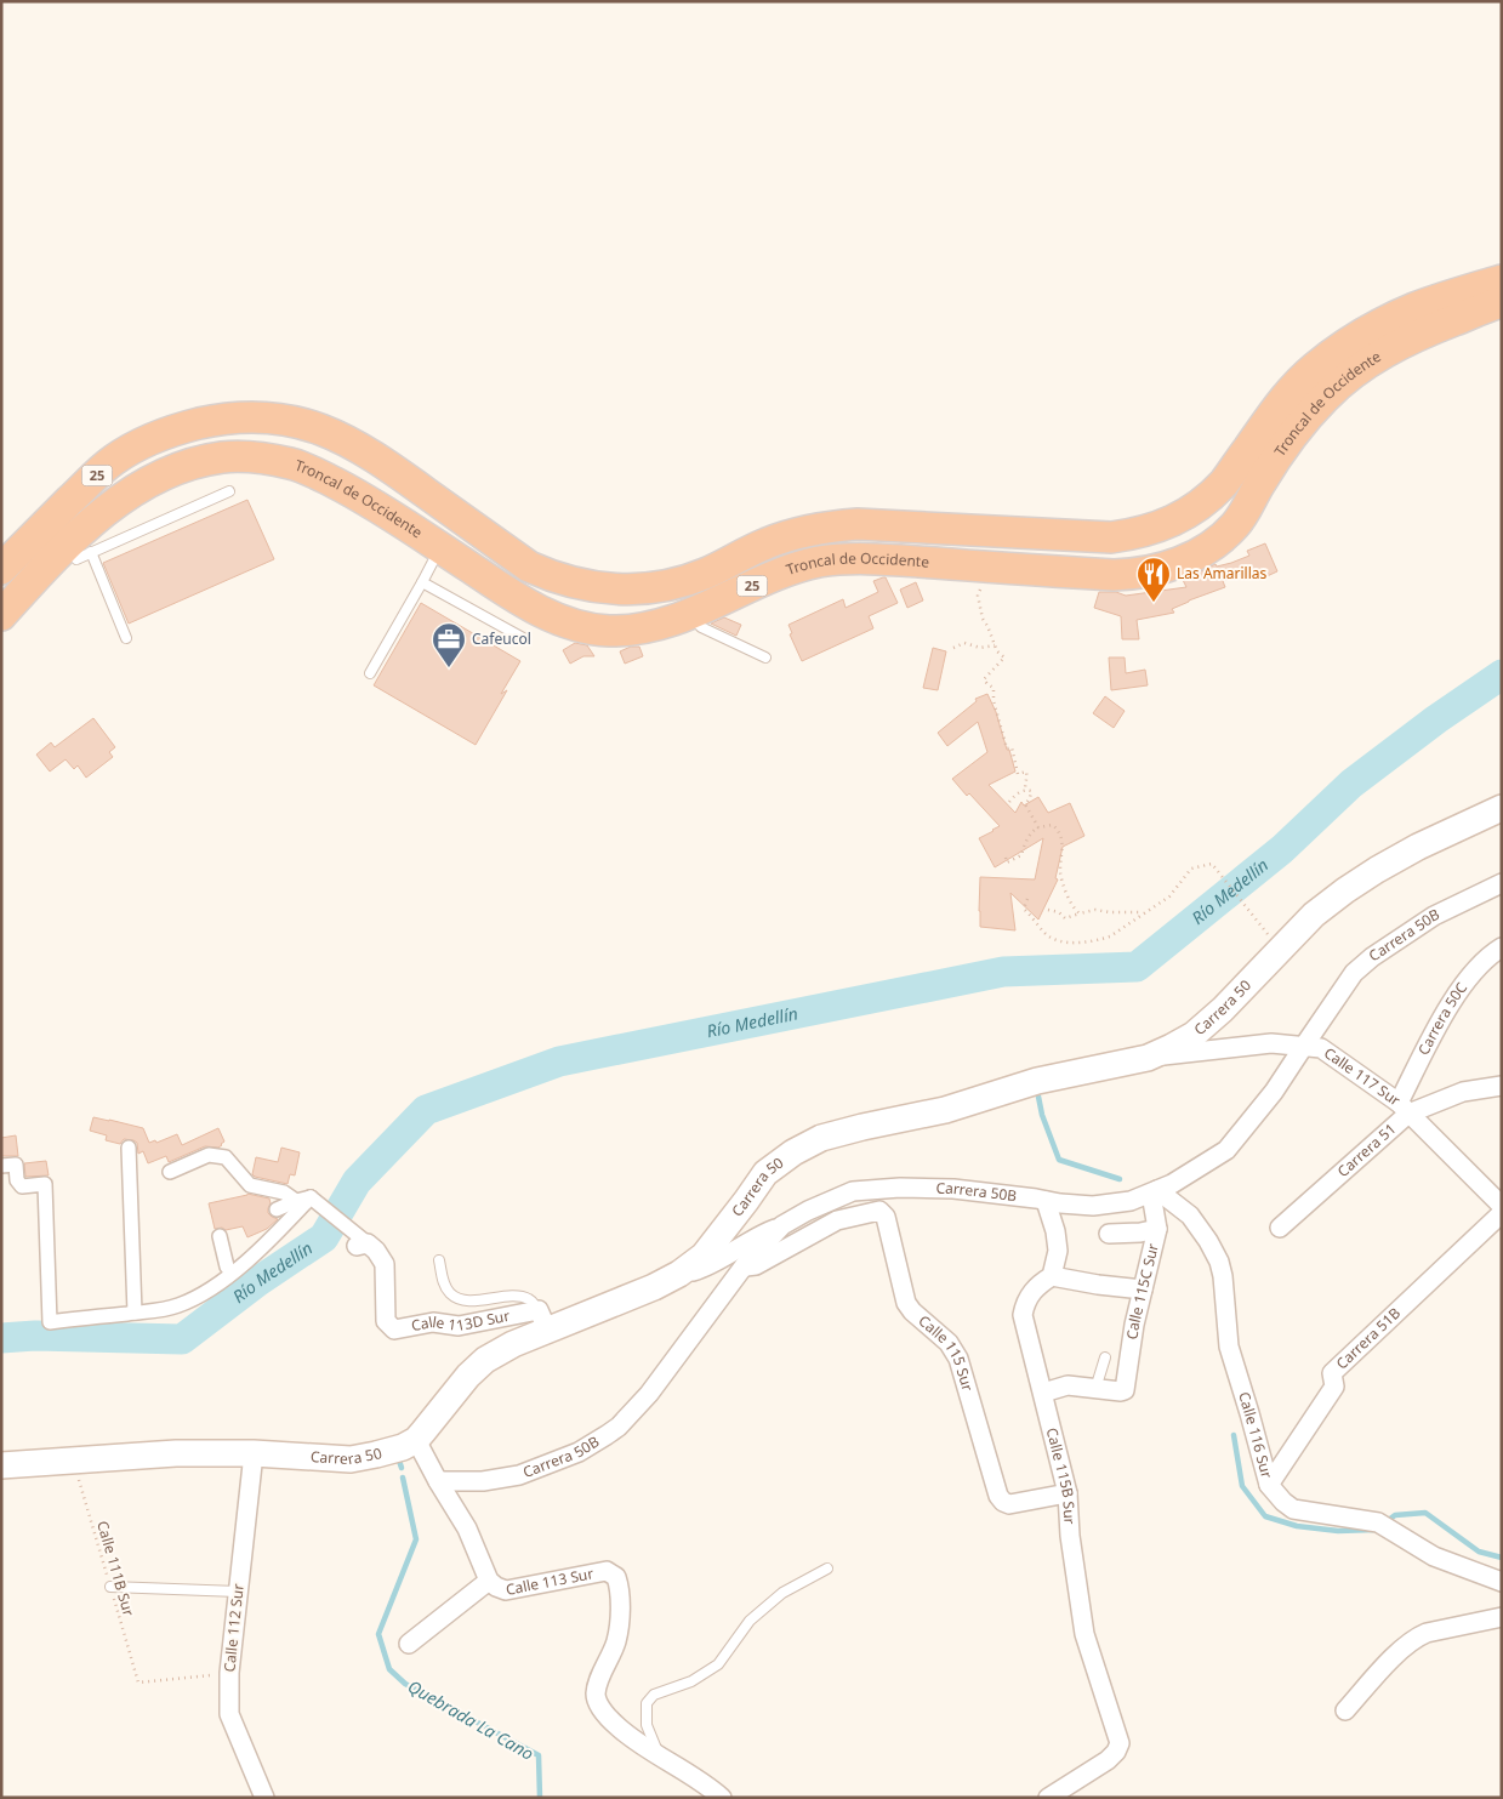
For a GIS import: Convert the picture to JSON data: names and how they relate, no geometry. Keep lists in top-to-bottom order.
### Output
{
  "streets": {
    "highway": ["Troncal de Occidente", "25"],
    "main road": ["Carrera 50"],
    "street": [
      "Carrera 50B",
      "Carrera 50C",
      "Calle 117 Sur",
      "Carrera 51",
      "Calle 115C Sur",
      "Calle 113D Sur",
      "Carrera 51B",
      "Calle 115 Sur",
      "Calle 116 Sur",
      "Calle 115B Sur",
      "Calle 113 Sur",
      "Calle 112 Sur"
    ],
    "path": ["Calle 111B Sur"]
  },
  "crossings": [
    ["Carrera 50B", "Calle 117 Sur"],
    ["Carrera 50B", "Calle 115C Sur"],
    ["Carrera 50B", "Calle 115 Sur"],
    ["Carrera 50B", "Calle 116 Sur"],
    ["Carrera 50B", "Calle 113 Sur"],
    ["Carrera 50", "Calle 117 Sur"],
    ["Carrera 50", "Calle 113D Sur"],
    ["Carrera 50", "Calle 111B Sur"],
    ["Carrera 50", "Calle 113 Sur"],
    ["Carrera 50", "Calle 112 Sur"],
    ["Carrera 50C", "Calle 117 Sur"],
    ["Carrera 50C", "Carrera 51"],
    ["Calle 117 Sur", "Carrera 51"],
    ["Calle 115C Sur", "Calle 116 Sur"],
    ["Carrera 51B", "Calle 116 Sur"],
    ["Calle 115 Sur", "Calle 115B Sur"],
    ["Calle 111B Sur", "Calle 112 Sur"]
  ],
  "water": ["Río Medellín", "Quebrada La Cano"],
  "places": {
    "restaurant": ["Las Amarillas"],
    "office": ["Cafeucol"]
  }
}
